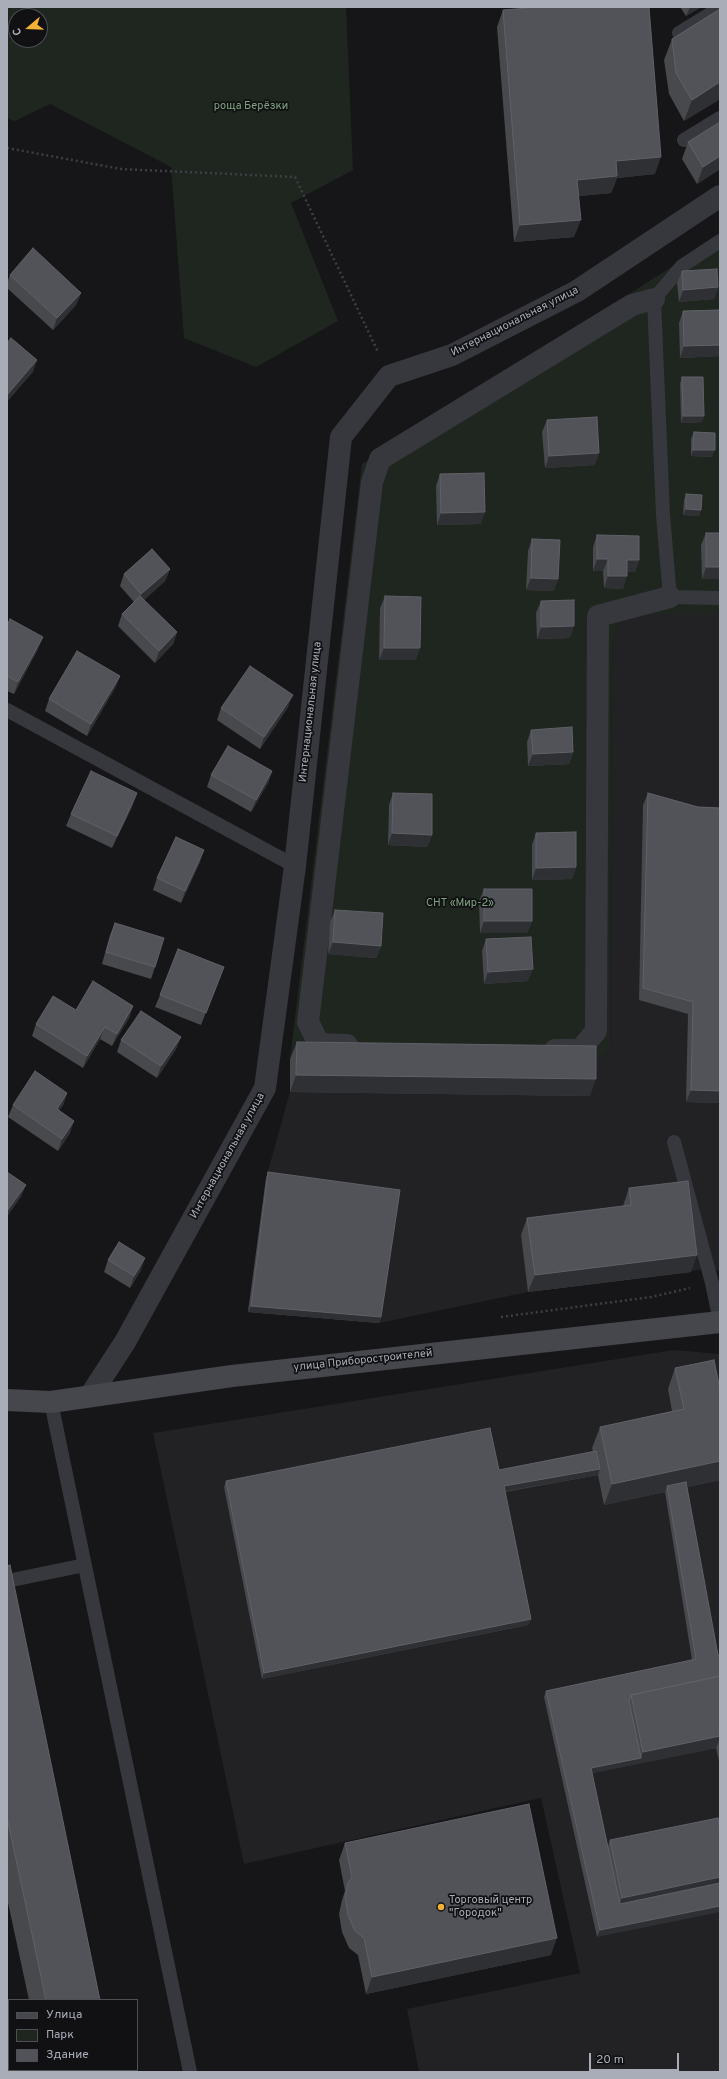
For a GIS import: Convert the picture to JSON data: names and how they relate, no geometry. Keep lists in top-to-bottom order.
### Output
{
  "streets": {
    "street": ["Интернациональная улица", "улица Приборостроителей"]
  },
  "crossings": [
    ["Интернациональная улица", "улица Приборостроителей"]
  ],
  "parks": ["роща Берёзки", "СНТ «Мир-2»"],
  "places": ["Торговый центр \"Городок\""],
  "legend": ["Улица", "Парк", "Здание"],
  "scale_bar": "20 m",
  "north": "left"
}
